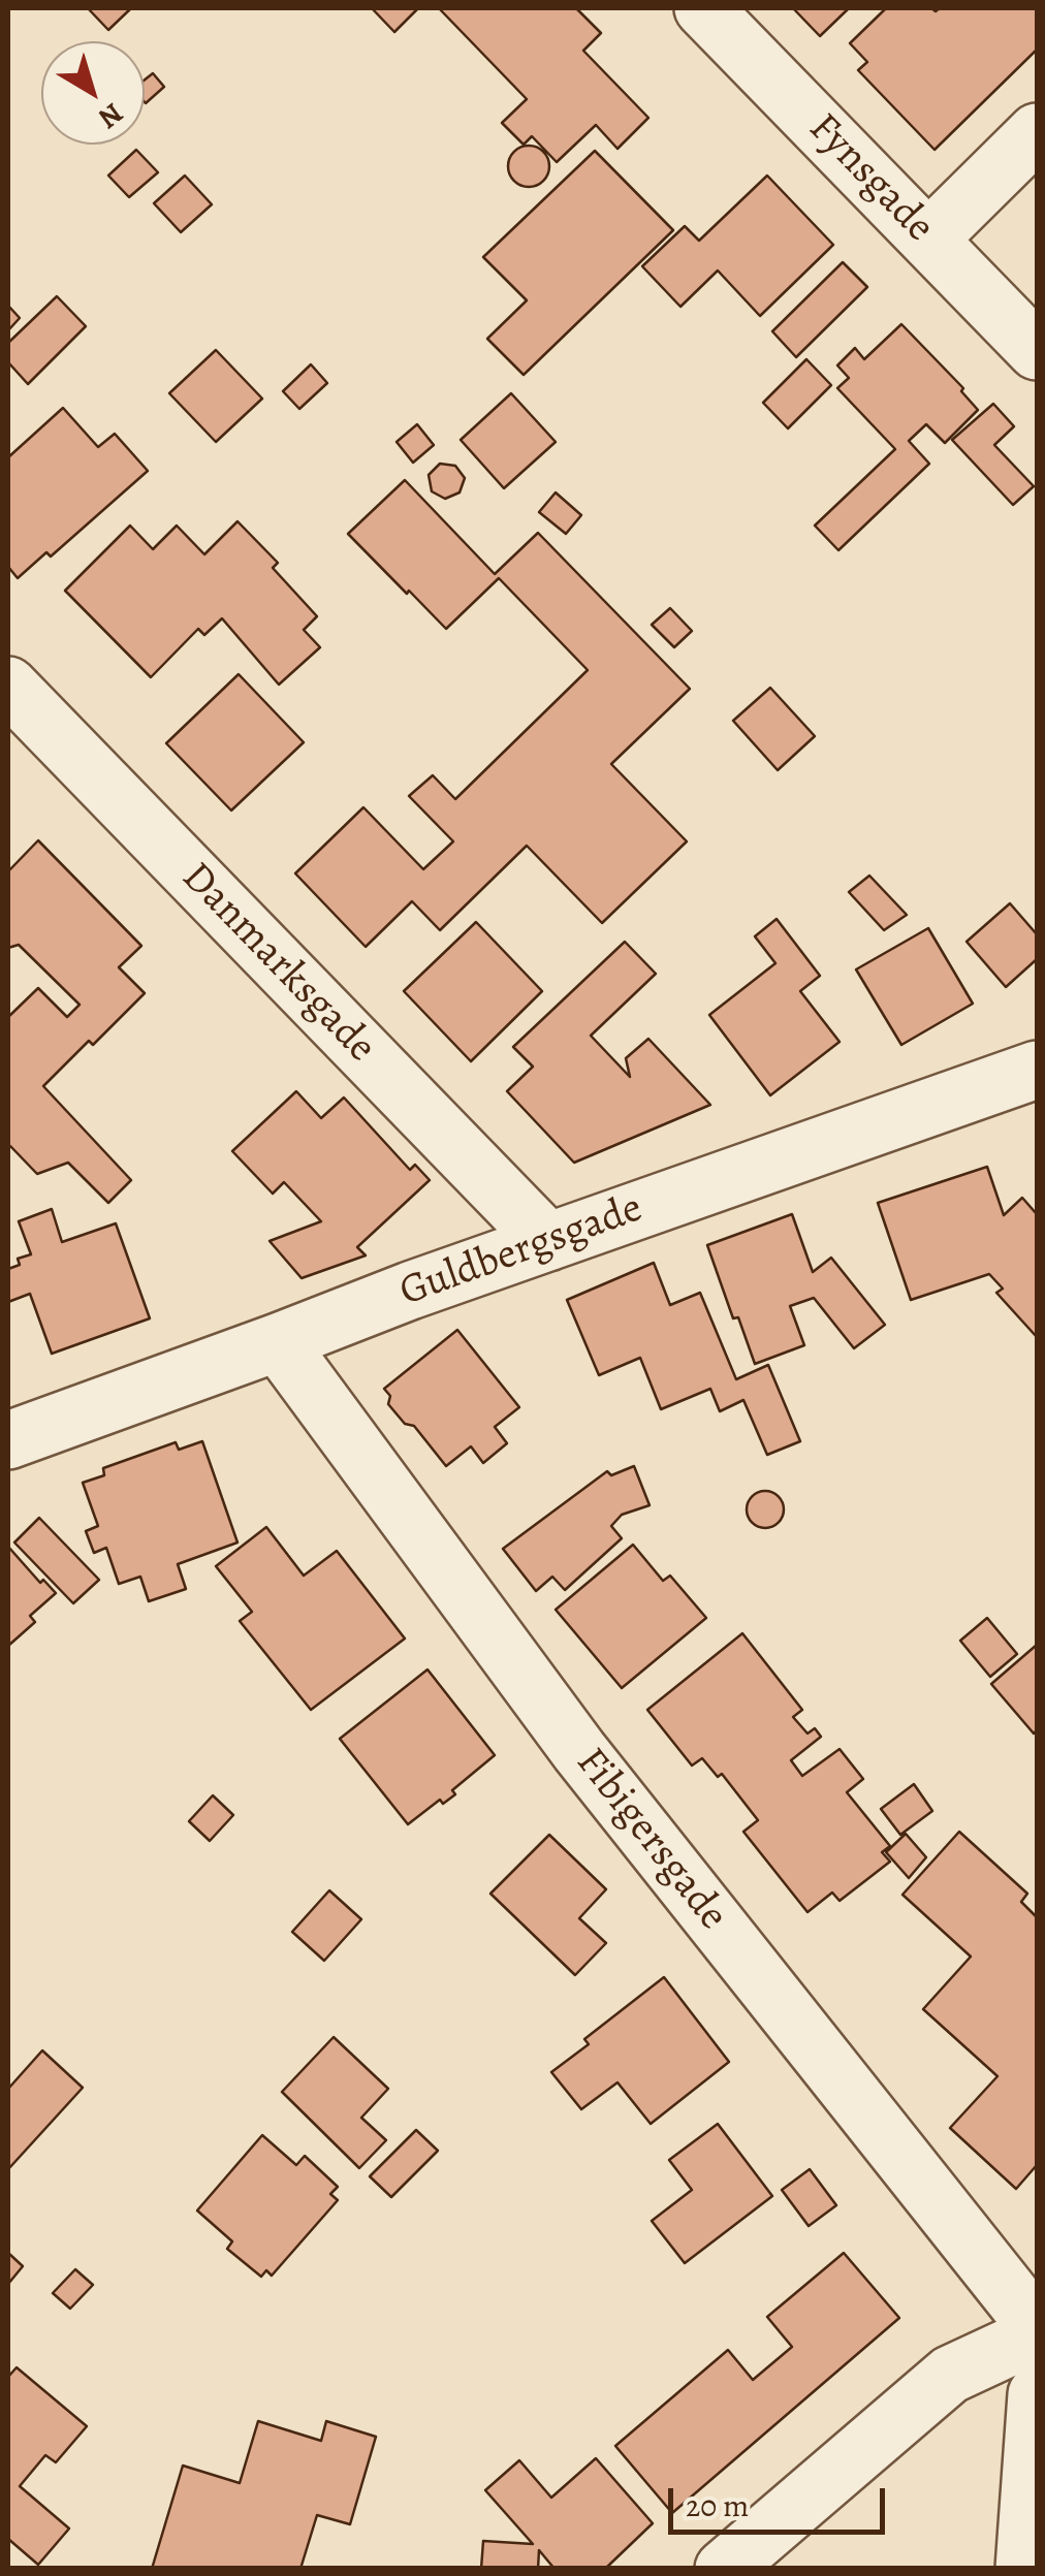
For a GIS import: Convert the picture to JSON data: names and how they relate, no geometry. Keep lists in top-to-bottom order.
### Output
{
  "streets": {
    "street": [
      "Fynsgade",
      "Danmarksgade",
      "Guldbergsgade",
      "Fibigersgade"
    ]
  },
  "crossings": [
    ["Danmarksgade", "Guldbergsgade"],
    ["Guldbergsgade", "Fibigersgade"]
  ],
  "scale_bar": "20 m",
  "north": "bottom right"
}
